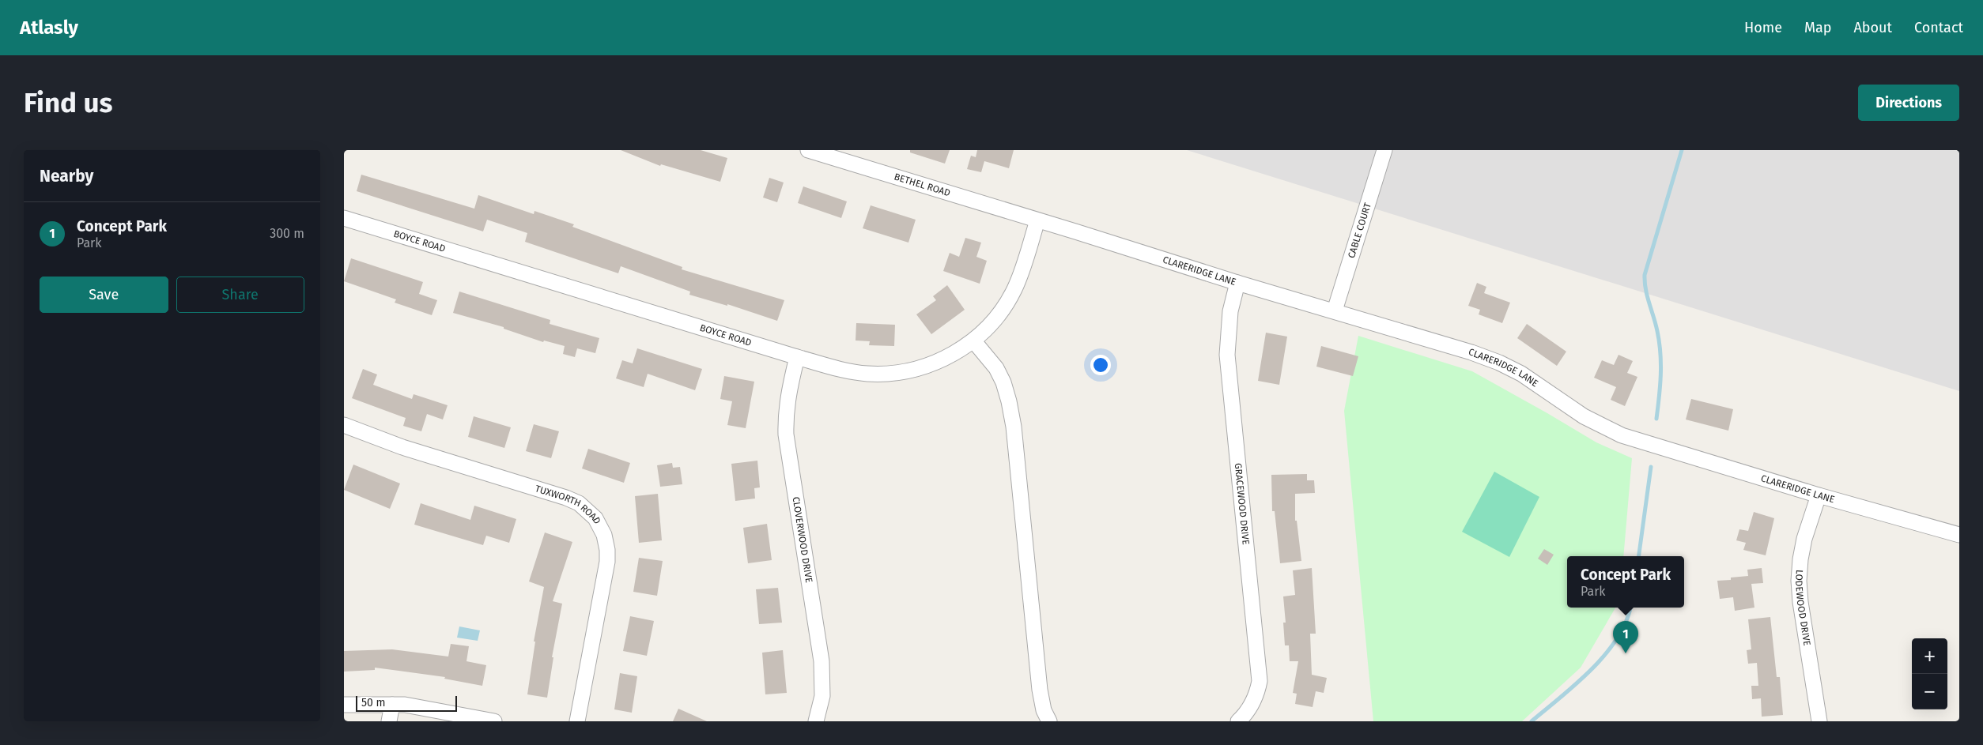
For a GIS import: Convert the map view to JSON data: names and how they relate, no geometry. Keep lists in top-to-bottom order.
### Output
{
  "streets": {
    "street": [
      "BETHEL ROAD",
      "CABLE COURT",
      "BOYCE ROAD",
      "CLARERIDGE LANE",
      "GRACEWOOD DRIVE",
      "TUXWORTH ROAD",
      "CLOVERWOOD DRIVE",
      "LODEWOOD DRIVE"
    ]
  },
  "crossings": [
    ["BETHEL ROAD", "BOYCE ROAD"],
    ["BETHEL ROAD", "CLARERIDGE LANE"],
    ["CABLE COURT", "CLARERIDGE LANE"],
    ["BOYCE ROAD", "CLARERIDGE LANE"],
    ["BOYCE ROAD", "CLOVERWOOD DRIVE"],
    ["CLARERIDGE LANE", "GRACEWOOD DRIVE"],
    ["CLARERIDGE LANE", "LODEWOOD DRIVE"]
  ],
  "scale_bar": "50 m",
  "page": {
    "header": "Atlasly",
    "nav": [
      "Home",
      "Map",
      "About",
      "Contact"
    ],
    "buttons": [
      "Directions",
      ["Save", "Share"]
    ],
    "title": "Find us",
    "heading": "Nearby",
    "list": [
      {
        "mark": "1",
        "name": "Concept Park",
        "note": "Park",
        "value": "300 m"
      }
    ],
    "popup": ["Concept Park", "Park"],
    "pins": "1",
    "map_buttons": ["+", "−"],
    "scale": "50 m"
  }
}
